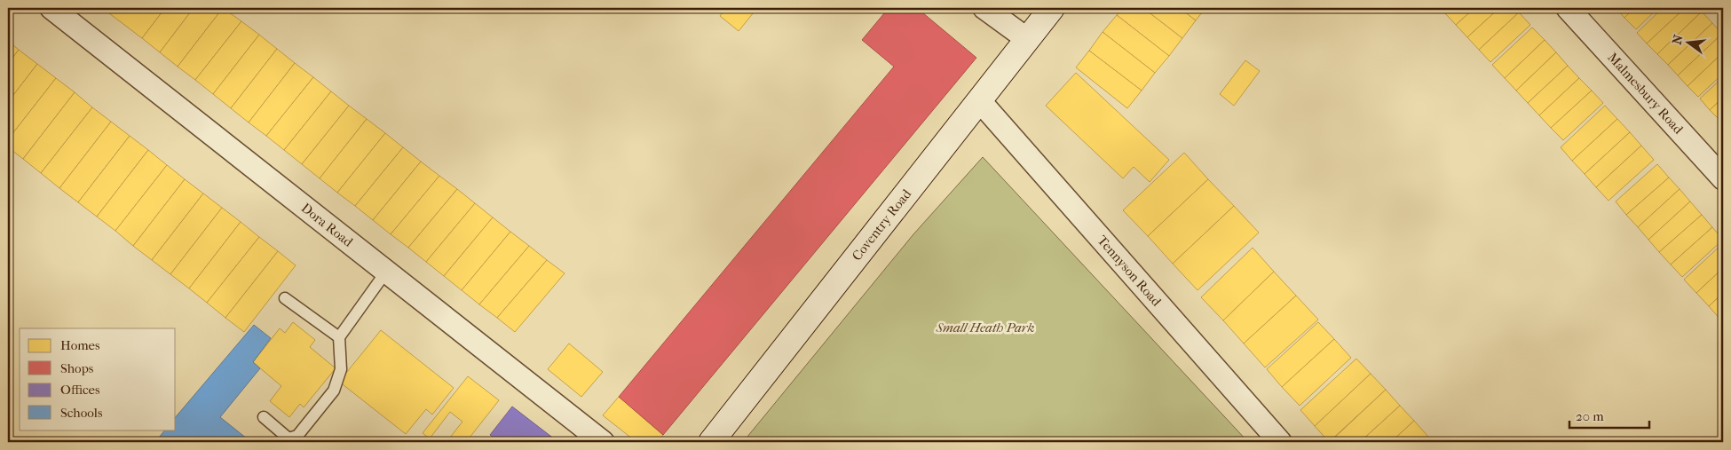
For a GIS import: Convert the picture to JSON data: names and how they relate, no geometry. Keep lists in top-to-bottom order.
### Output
{
  "streets": {
    "street": [
      "Malmesbury Road",
      "Coventry Road",
      "Dora Road",
      "Tennyson Road"
    ]
  },
  "crossings": [
    ["Coventry Road", "Tennyson Road"]
  ],
  "parks": ["Small Heath Park"],
  "legend": [
    "Homes",
    "Shops",
    "Offices",
    "Schools"
  ],
  "scale_bar": "20 m",
  "north": "left"
}
